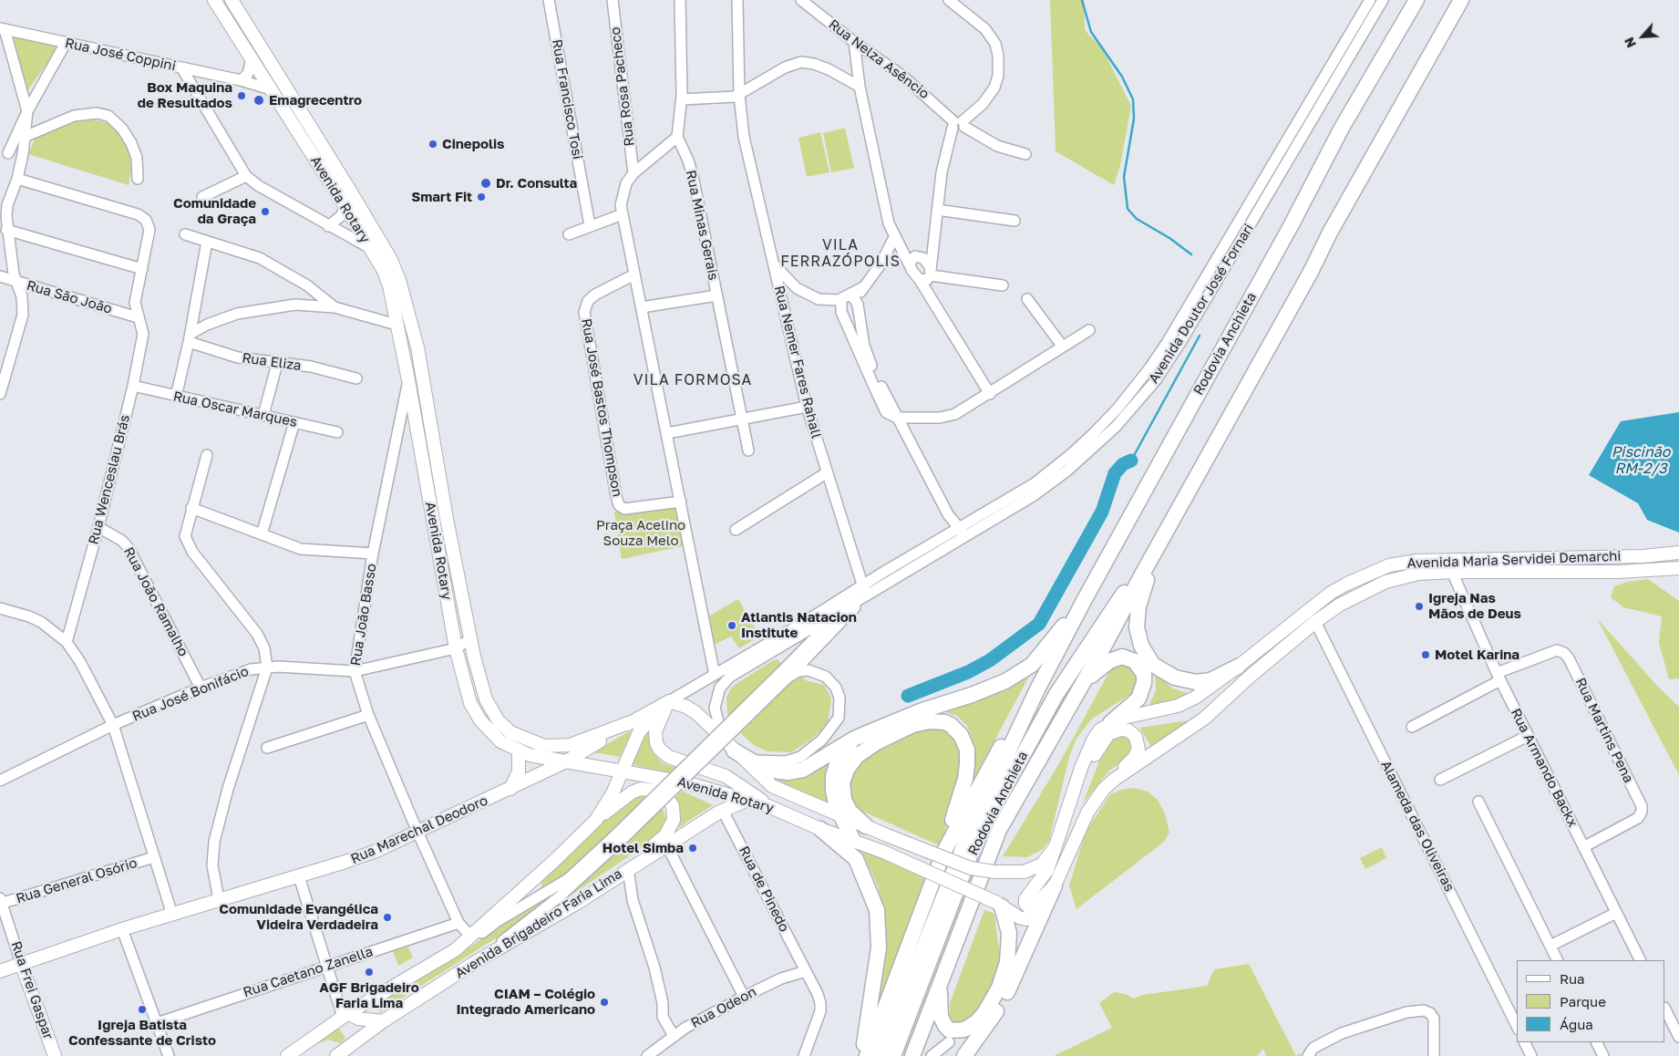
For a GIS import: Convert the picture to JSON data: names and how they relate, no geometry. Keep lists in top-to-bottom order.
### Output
{
  "streets": {
    "highway": ["Rodovia Anchieta"],
    "main road": [
      "Avenida Rotary",
      "Avenida Maria Servidei Demarchi",
      "Rua Marechal Deodoro",
      "Avenida Brigadeiro Faria Lima",
      "Rua Frei Gaspar"
    ],
    "street": [
      "Rua José Coppini",
      "Rua Nelza Asêncio",
      "Rua Rosa Pacheco",
      "Rua Francisco Tosi",
      "Rua Minas Gerais",
      "Rua São João",
      "Avenida Doutor José Fornari",
      "Rua Eliza",
      "Rua Nemer Fares Rahall",
      "Rua José Bastos Thompson",
      "Rua Oscar Marques",
      "Rua Wenceslau Brás",
      "Rua João Ramalho",
      "Rua João Basso",
      "Rua José Bonifácio",
      "Rua Martins Pena",
      "Rua Armando Backx",
      "Alameda das Oliveiras",
      "Rua General Osório",
      "Rua de Pinedo",
      "Rua Caetano Zanella",
      "Rua Odeon"
    ]
  },
  "crossings": [
    ["Rua José Coppini", "Avenida Rotary"],
    ["Avenida Rotary", "Avenida Doutor José Fornari"],
    ["Avenida Rotary", "Avenida Maria Servidei Demarchi"],
    ["Avenida Rotary", "Rua João Basso"],
    ["Avenida Rotary", "Rua José Bonifácio"],
    ["Avenida Rotary", "Rua Marechal Deodoro"],
    ["Avenida Rotary", "Avenida Brigadeiro Faria Lima"],
    ["Rua São João", "Rua Wenceslau Brás"],
    ["Avenida Doutor José Fornari", "Rua Nemer Fares Rahall"],
    ["Avenida Doutor José Fornari", "Rua Marechal Deodoro"],
    ["Rua Oscar Marques", "Rua Wenceslau Brás"],
    ["Rua Wenceslau Brás", "Rua João Ramalho"],
    ["Avenida Maria Servidei Demarchi", "Rua Armando Backx"],
    ["Avenida Maria Servidei Demarchi", "Alameda das Oliveiras"],
    ["Rua João Ramalho", "Rua José Bonifácio"],
    ["Rua João Basso", "Rua José Bonifácio"],
    ["Rua João Basso", "Rua Marechal Deodoro"],
    ["Rua João Basso", "Avenida Brigadeiro Faria Lima"],
    ["Rua João Basso", "Rua Caetano Zanella"],
    ["Rua Martins Pena", "Rua Armando Backx"],
    ["Rua Marechal Deodoro", "Rua Frei Gaspar"],
    ["Rua General Osório", "Rua Frei Gaspar"],
    ["Rua de Pinedo", "Avenida Brigadeiro Faria Lima"],
    ["Rua de Pinedo", "Rua Odeon"]
  ],
  "districts": ["VILA FERRAZÓPOLIS", "VILA FORMOSA"],
  "water": ["Piscinão RM-2/3"],
  "parks": ["Praça Acelino Souza Melo"],
  "places": [
    "Box Maquina de Resultados",
    "Emagrecentro",
    "Cinepolis",
    "Dr. Consulta",
    "Smart Fit",
    "Comunidade da Graça",
    "Igreja Nas Mãos de Deus",
    "Atlantis Natacion Institute",
    "Motel Karina",
    "Hotel Simba",
    "Comunidade Evangélica Videira Verdadeira",
    "AGF Brigadeiro Faria Lima",
    "CIAM – Colégio Integrado Americano",
    "Igreja Batista Confessante de Cristo"
  ],
  "legend": ["Rua", "Parque", "Água"],
  "north": "bottom left"
}
